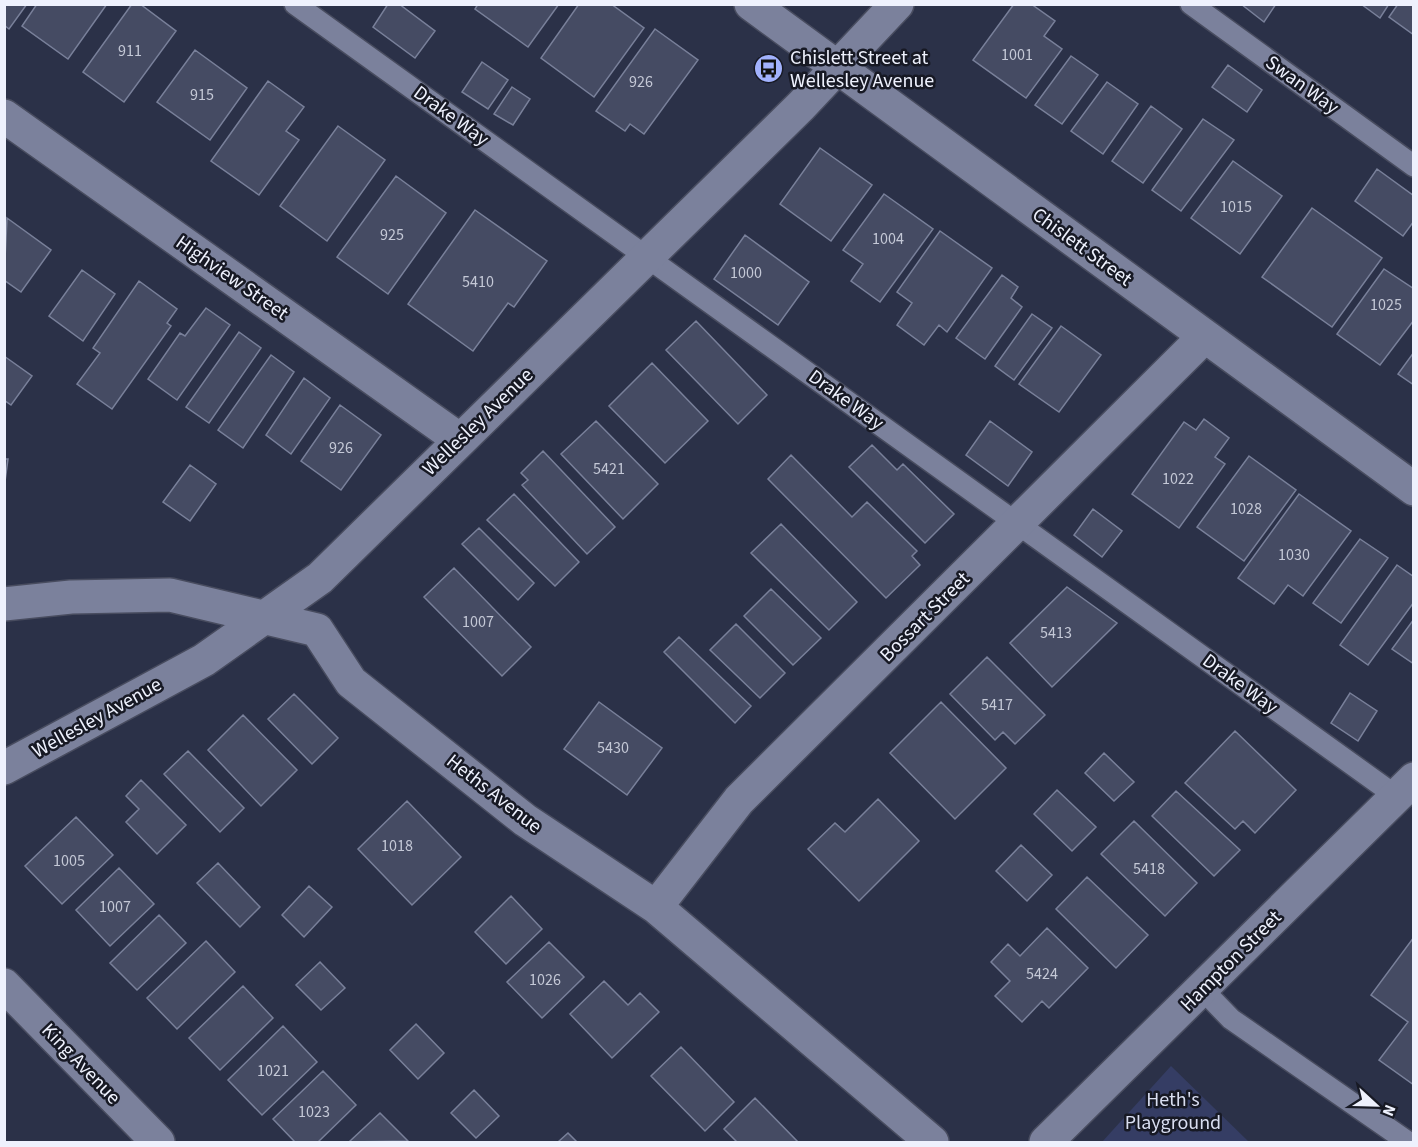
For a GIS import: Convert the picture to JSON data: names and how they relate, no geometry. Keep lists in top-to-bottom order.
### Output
{
  "streets": {
    "street": [
      "Chislett Street",
      "Highview Street",
      "Wellesley Avenue",
      "Bossart Street",
      "Heths Avenue",
      "Hampton Street",
      "King Avenue"
    ],
    "lane": ["Swan Way", "Drake Way"]
  },
  "crossings": [
    ["Drake Way", "Wellesley Avenue"],
    ["Drake Way", "Bossart Street"],
    ["Drake Way", "Hampton Street"],
    ["Chislett Street", "Wellesley Avenue"],
    ["Chislett Street", "Bossart Street"],
    ["Highview Street", "Wellesley Avenue"],
    ["Wellesley Avenue", "Heths Avenue"],
    ["Bossart Street", "Heths Avenue"]
  ],
  "parks": ["Heth's Playground"],
  "places": {
    "bus stop": ["Chislett Street at Wellesley Avenue"]
  },
  "house_numbers": [
    "911",
    "1001",
    "926",
    "915",
    "1015",
    "925",
    "1004",
    "1000",
    "5410",
    "1025",
    "926",
    "5421",
    "1022",
    "1028",
    "1030",
    "1007",
    "5413",
    "5417",
    "5430",
    "1018",
    "1005",
    "5418",
    "1007",
    "5424",
    "1026",
    "1021",
    "1023"
  ],
  "north": "right"
}
